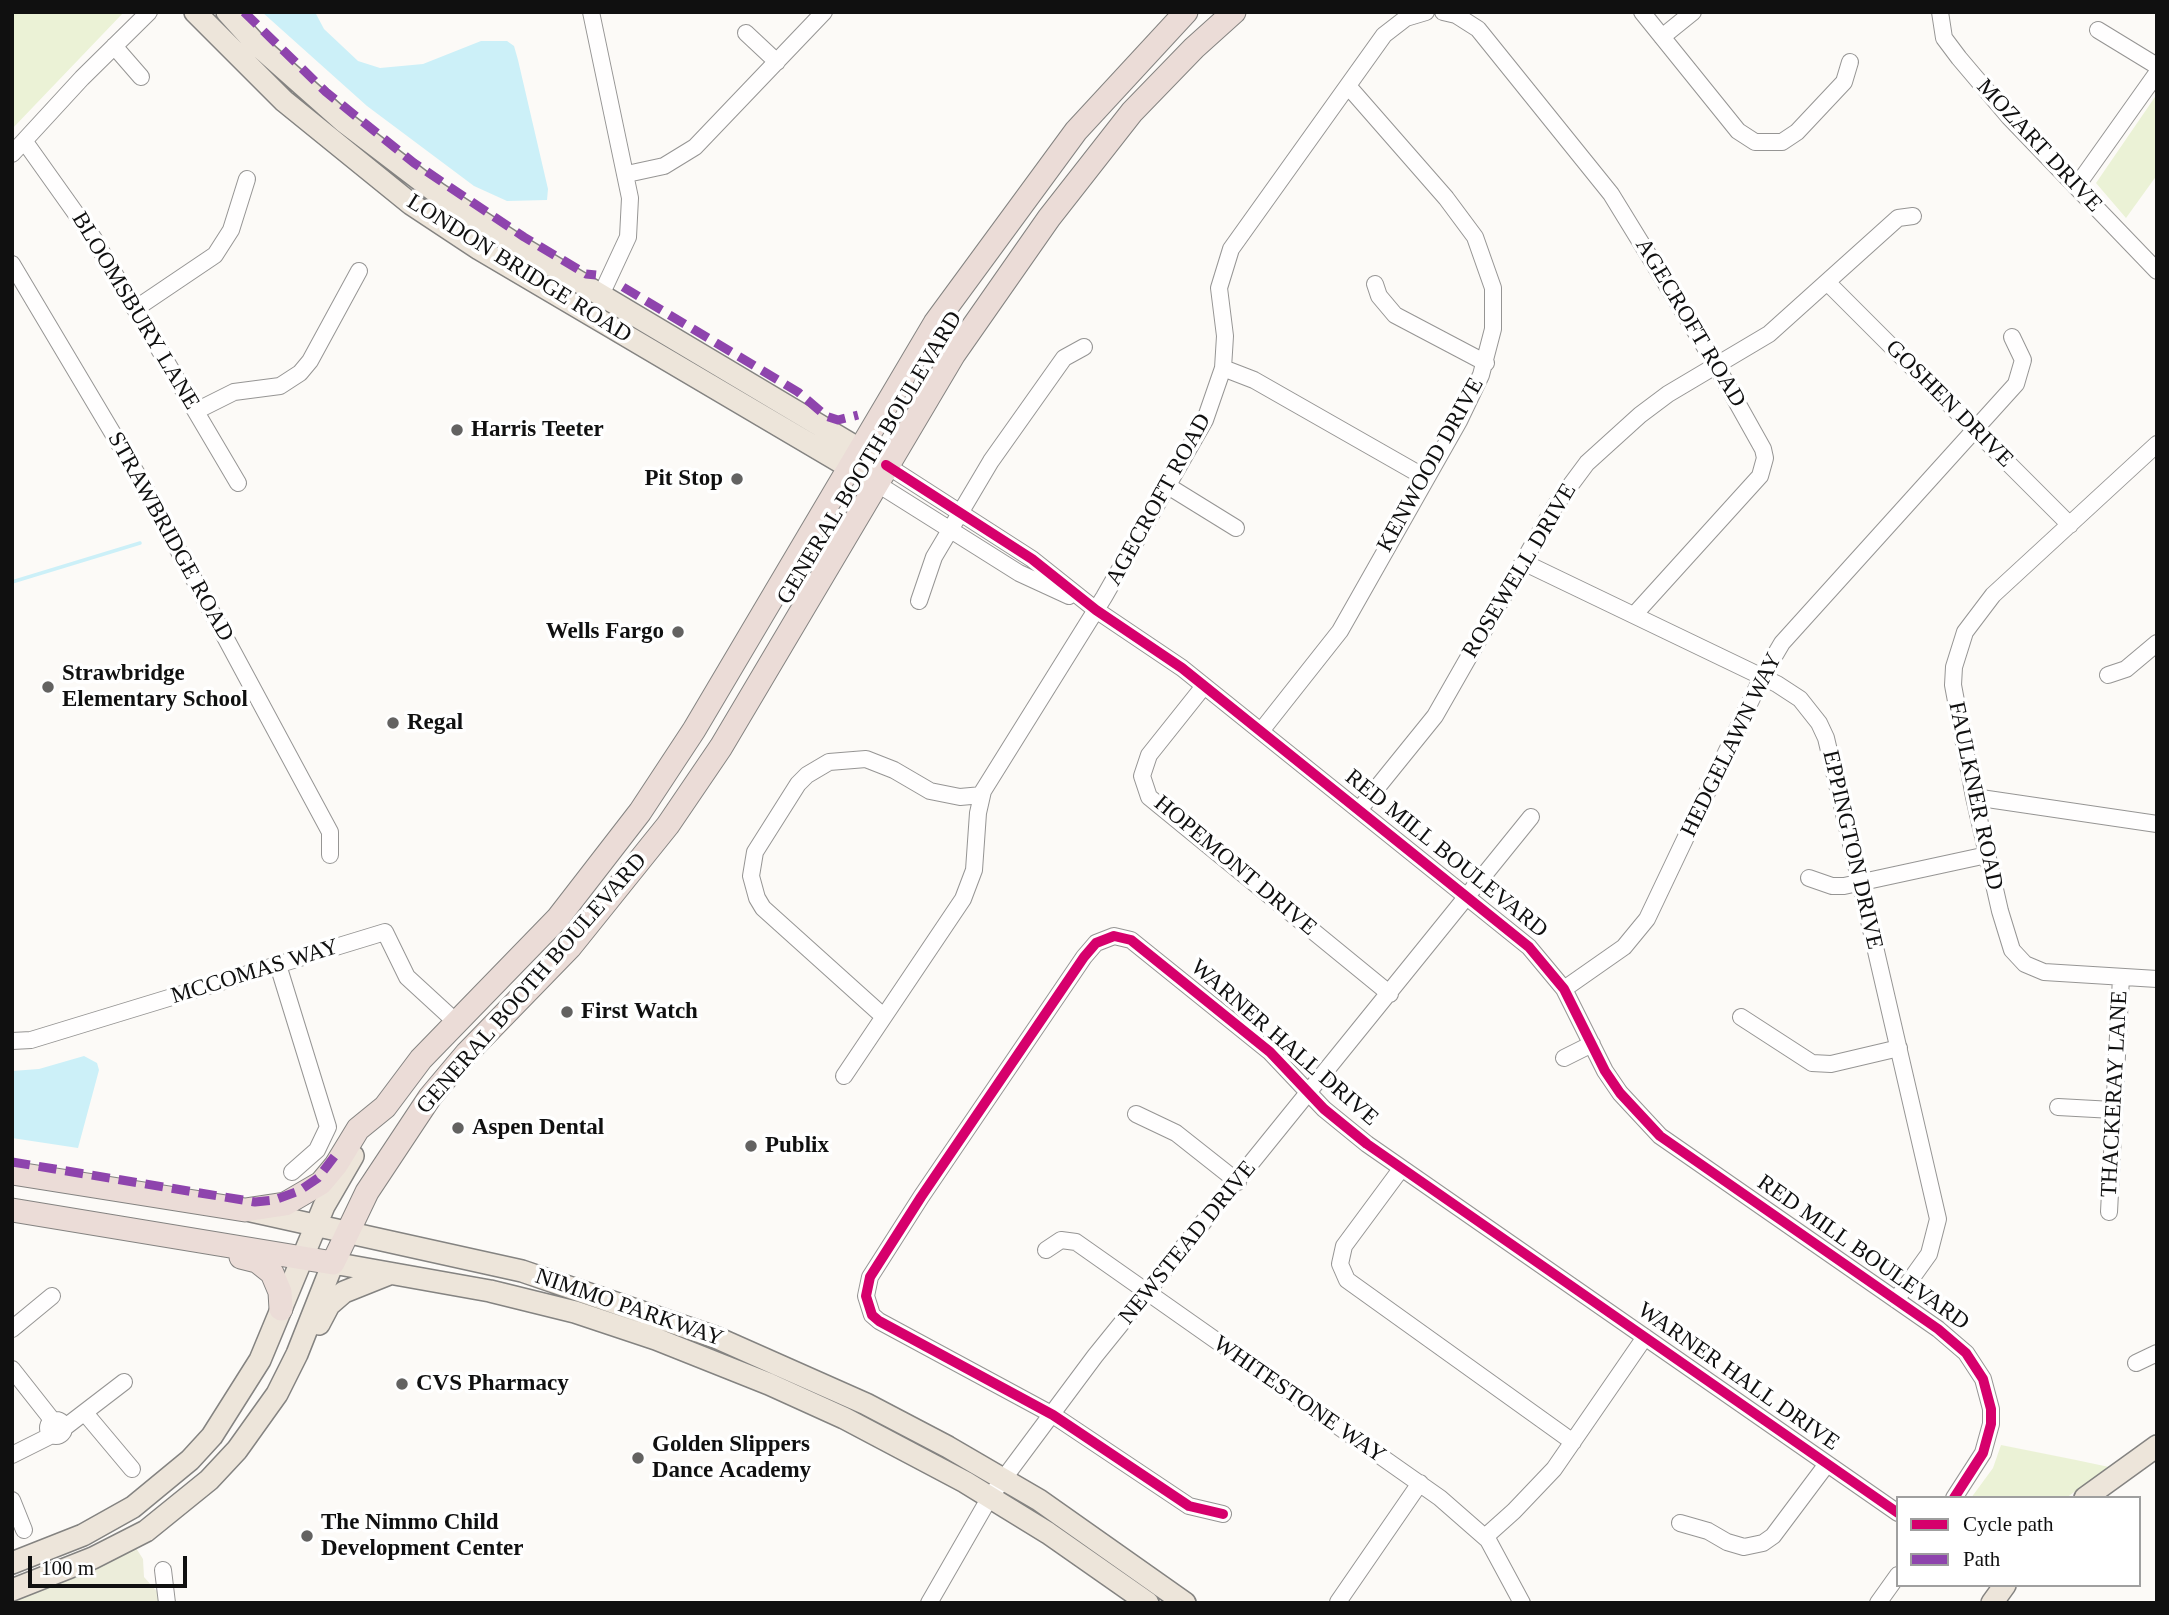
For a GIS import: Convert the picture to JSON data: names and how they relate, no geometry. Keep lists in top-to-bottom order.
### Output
{
  "streets": {
    "highway": ["GENERAL BOOTH BOULEVARD", "NIMMO PARKWAY"],
    "main road": ["LONDON BRIDGE ROAD"],
    "street": [
      "MOZART DRIVE",
      "BLOOMSBURY LANE",
      "AGECROFT ROAD",
      "GOSHEN DRIVE",
      "KENWOOD DRIVE",
      "STRAWBRIDGE ROAD",
      "ROSEWELL DRIVE",
      "HEDGELAWN WAY",
      "FAULKNER ROAD",
      "EPPINGTON DRIVE",
      "RED MILL BOULEVARD",
      "HOPEMONT DRIVE",
      "MCCOMAS WAY",
      "WARNER HALL DRIVE",
      "THACKERAY LANE",
      "NEWSTEAD DRIVE",
      "WHITESTONE WAY"
    ]
  },
  "crossings": [
    ["LONDON BRIDGE ROAD", "GENERAL BOOTH BOULEVARD"],
    ["LONDON BRIDGE ROAD", "RED MILL BOULEVARD"],
    ["AGECROFT ROAD", "KENWOOD DRIVE"],
    ["AGECROFT ROAD", "ROSEWELL DRIVE"],
    ["AGECROFT ROAD", "EPPINGTON DRIVE"],
    ["AGECROFT ROAD", "RED MILL BOULEVARD"],
    ["GOSHEN DRIVE", "ROSEWELL DRIVE"],
    ["GOSHEN DRIVE", "HEDGELAWN WAY"],
    ["GOSHEN DRIVE", "FAULKNER ROAD"],
    ["GENERAL BOOTH BOULEVARD", "RED MILL BOULEVARD"],
    ["GENERAL BOOTH BOULEVARD", "MCCOMAS WAY"],
    ["GENERAL BOOTH BOULEVARD", "NIMMO PARKWAY"],
    ["KENWOOD DRIVE", "RED MILL BOULEVARD"],
    ["ROSEWELL DRIVE", "EPPINGTON DRIVE"],
    ["ROSEWELL DRIVE", "RED MILL BOULEVARD"],
    ["HEDGELAWN WAY", "EPPINGTON DRIVE"],
    ["HEDGELAWN WAY", "RED MILL BOULEVARD"],
    ["FAULKNER ROAD", "THACKERAY LANE"],
    ["EPPINGTON DRIVE", "RED MILL BOULEVARD"],
    ["RED MILL BOULEVARD", "HOPEMONT DRIVE"],
    ["RED MILL BOULEVARD", "NEWSTEAD DRIVE"],
    ["HOPEMONT DRIVE", "NEWSTEAD DRIVE"],
    ["WARNER HALL DRIVE", "NEWSTEAD DRIVE"],
    ["NEWSTEAD DRIVE", "NIMMO PARKWAY"],
    ["NEWSTEAD DRIVE", "WHITESTONE WAY"]
  ],
  "places": [
    "Harris Teeter",
    "Pit Stop",
    "Wells Fargo",
    "Strawbridge Elementary School",
    "Regal",
    "First Watch",
    "Aspen Dental",
    "Publix",
    "CVS Pharmacy",
    "Golden Slippers Dance Academy",
    "The Nimmo Child Development Center"
  ],
  "legend": ["Cycle path", "Path"],
  "scale_bar": "100 m"
}
